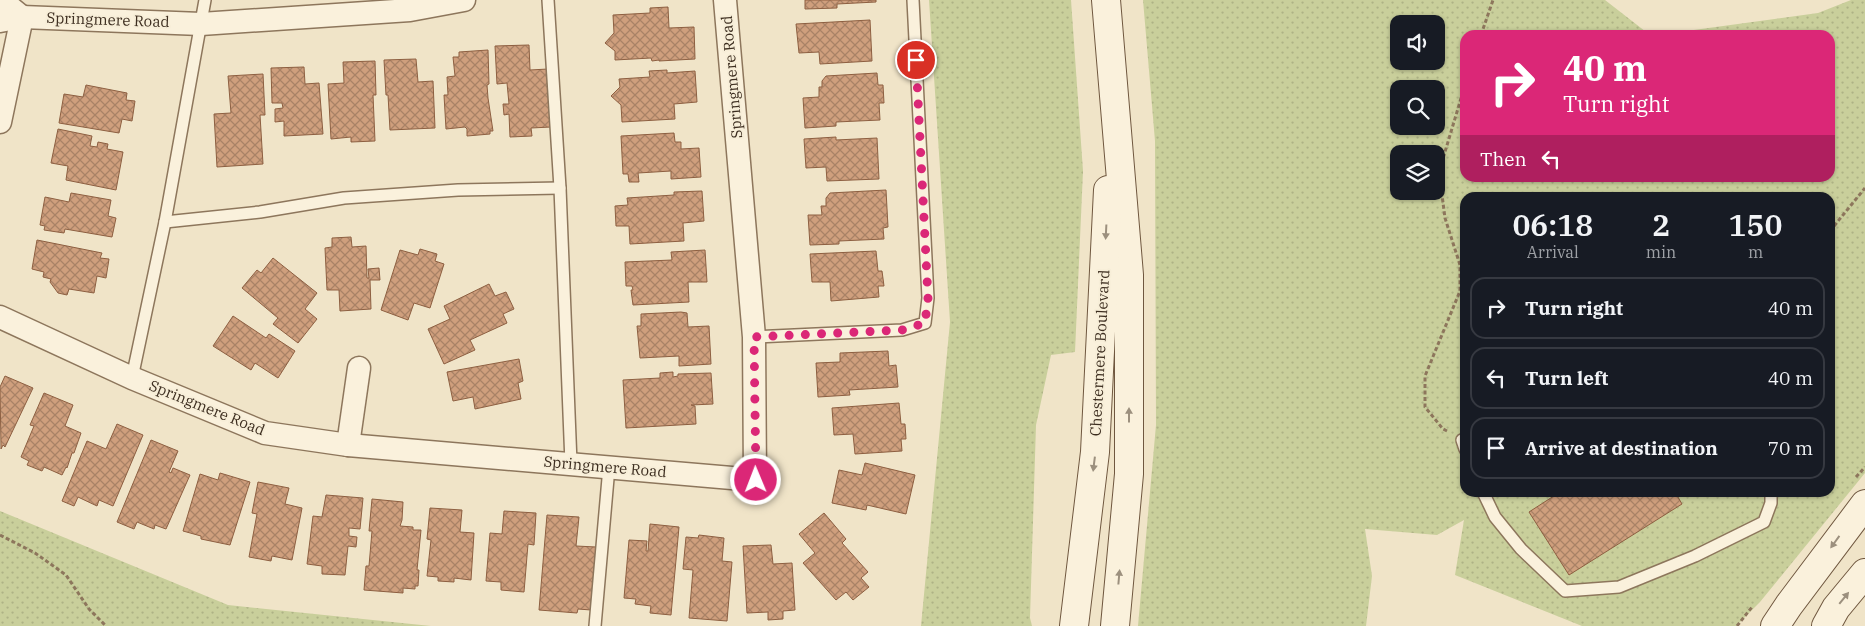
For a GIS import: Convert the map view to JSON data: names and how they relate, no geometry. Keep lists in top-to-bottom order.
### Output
{
  "streets": {
    "main road": ["Chestermere Boulevard"],
    "street": ["Springmere Road"]
  },
  "page": {
    "turn": ["40 m", "Turn right"],
    "then": "Then",
    "eta": [
      "06:18",
      "Arrival",
      "2",
      "min",
      "150",
      "m"
    ],
    "list": [
      {
        "name": "Turn right",
        "value": "40 m"
      },
      {
        "name": "Turn left",
        "value": "40 m"
      },
      {
        "name": "Arrive at destination",
        "value": "70 m"
      }
    ]
  }
}
